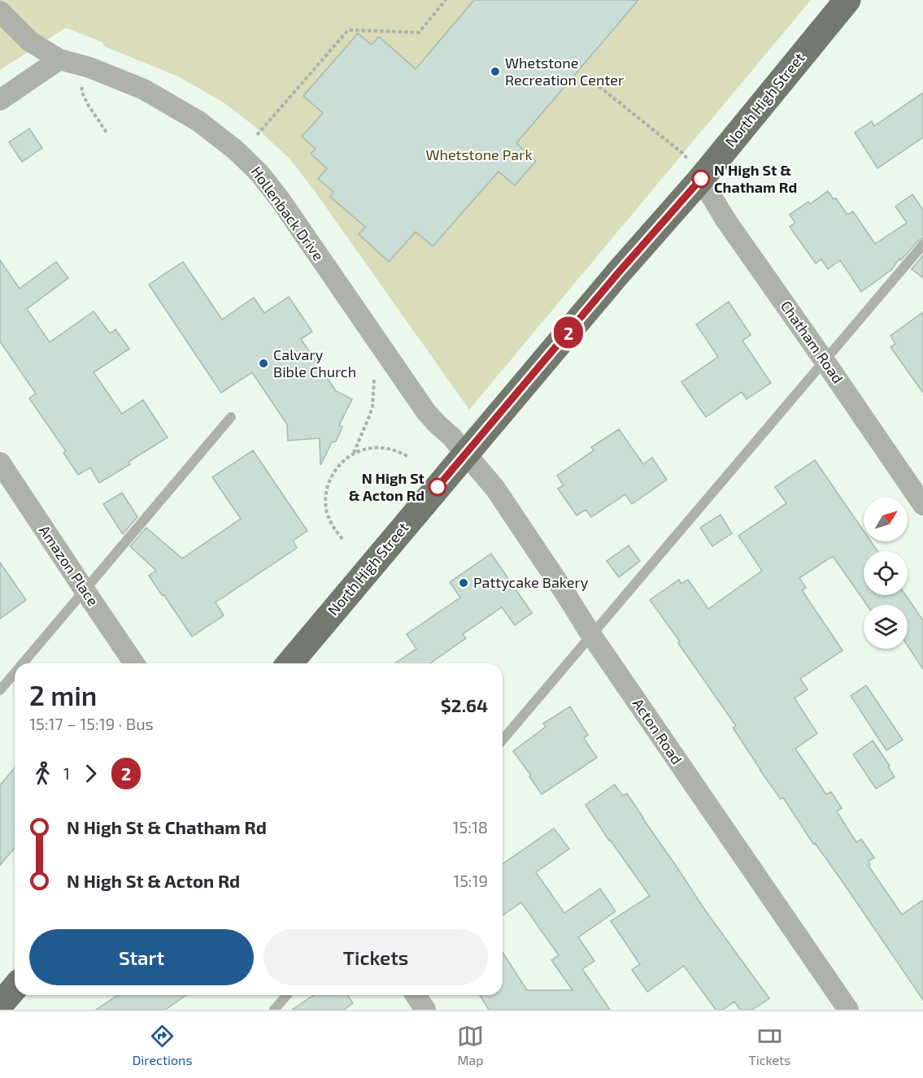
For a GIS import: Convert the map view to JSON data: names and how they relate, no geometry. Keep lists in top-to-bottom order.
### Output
{
  "streets": {
    "main road": ["North High Street"],
    "street": [
      "Hollenback Drive",
      "Chatham Road",
      "Amazon Place",
      "Acton Road"
    ]
  },
  "crossings": [
    ["North High Street", "Hollenback Drive"],
    ["North High Street", "Chatham Road"],
    ["North High Street", "Acton Road"],
    ["Hollenback Drive", "Acton Road"]
  ],
  "parks": ["Whetstone Park"],
  "places": [
    "Whetstone Recreation Center",
    "N High St & Chatham Rd",
    "Calvary Bible Church",
    "N High St & Acton Rd",
    "Pattycake Bakery"
  ],
  "lines": ["bus line 2"],
  "north": "top right",
  "page": {
    "on_map": "2",
    "heading": ["2 min", "15:17 – 15:19 · Bus", "$2.64"],
    "legs": ["1", "2"],
    "list": [
      {
        "name": "N High St & Chatham Rd",
        "value": "15:18"
      },
      {
        "name": "N High St & Acton Rd",
        "value": "15:19"
      }
    ],
    "buttons": ["Start", "Tickets"],
    "tabs": ["Directions", "Map", "Tickets"]
  }
}
